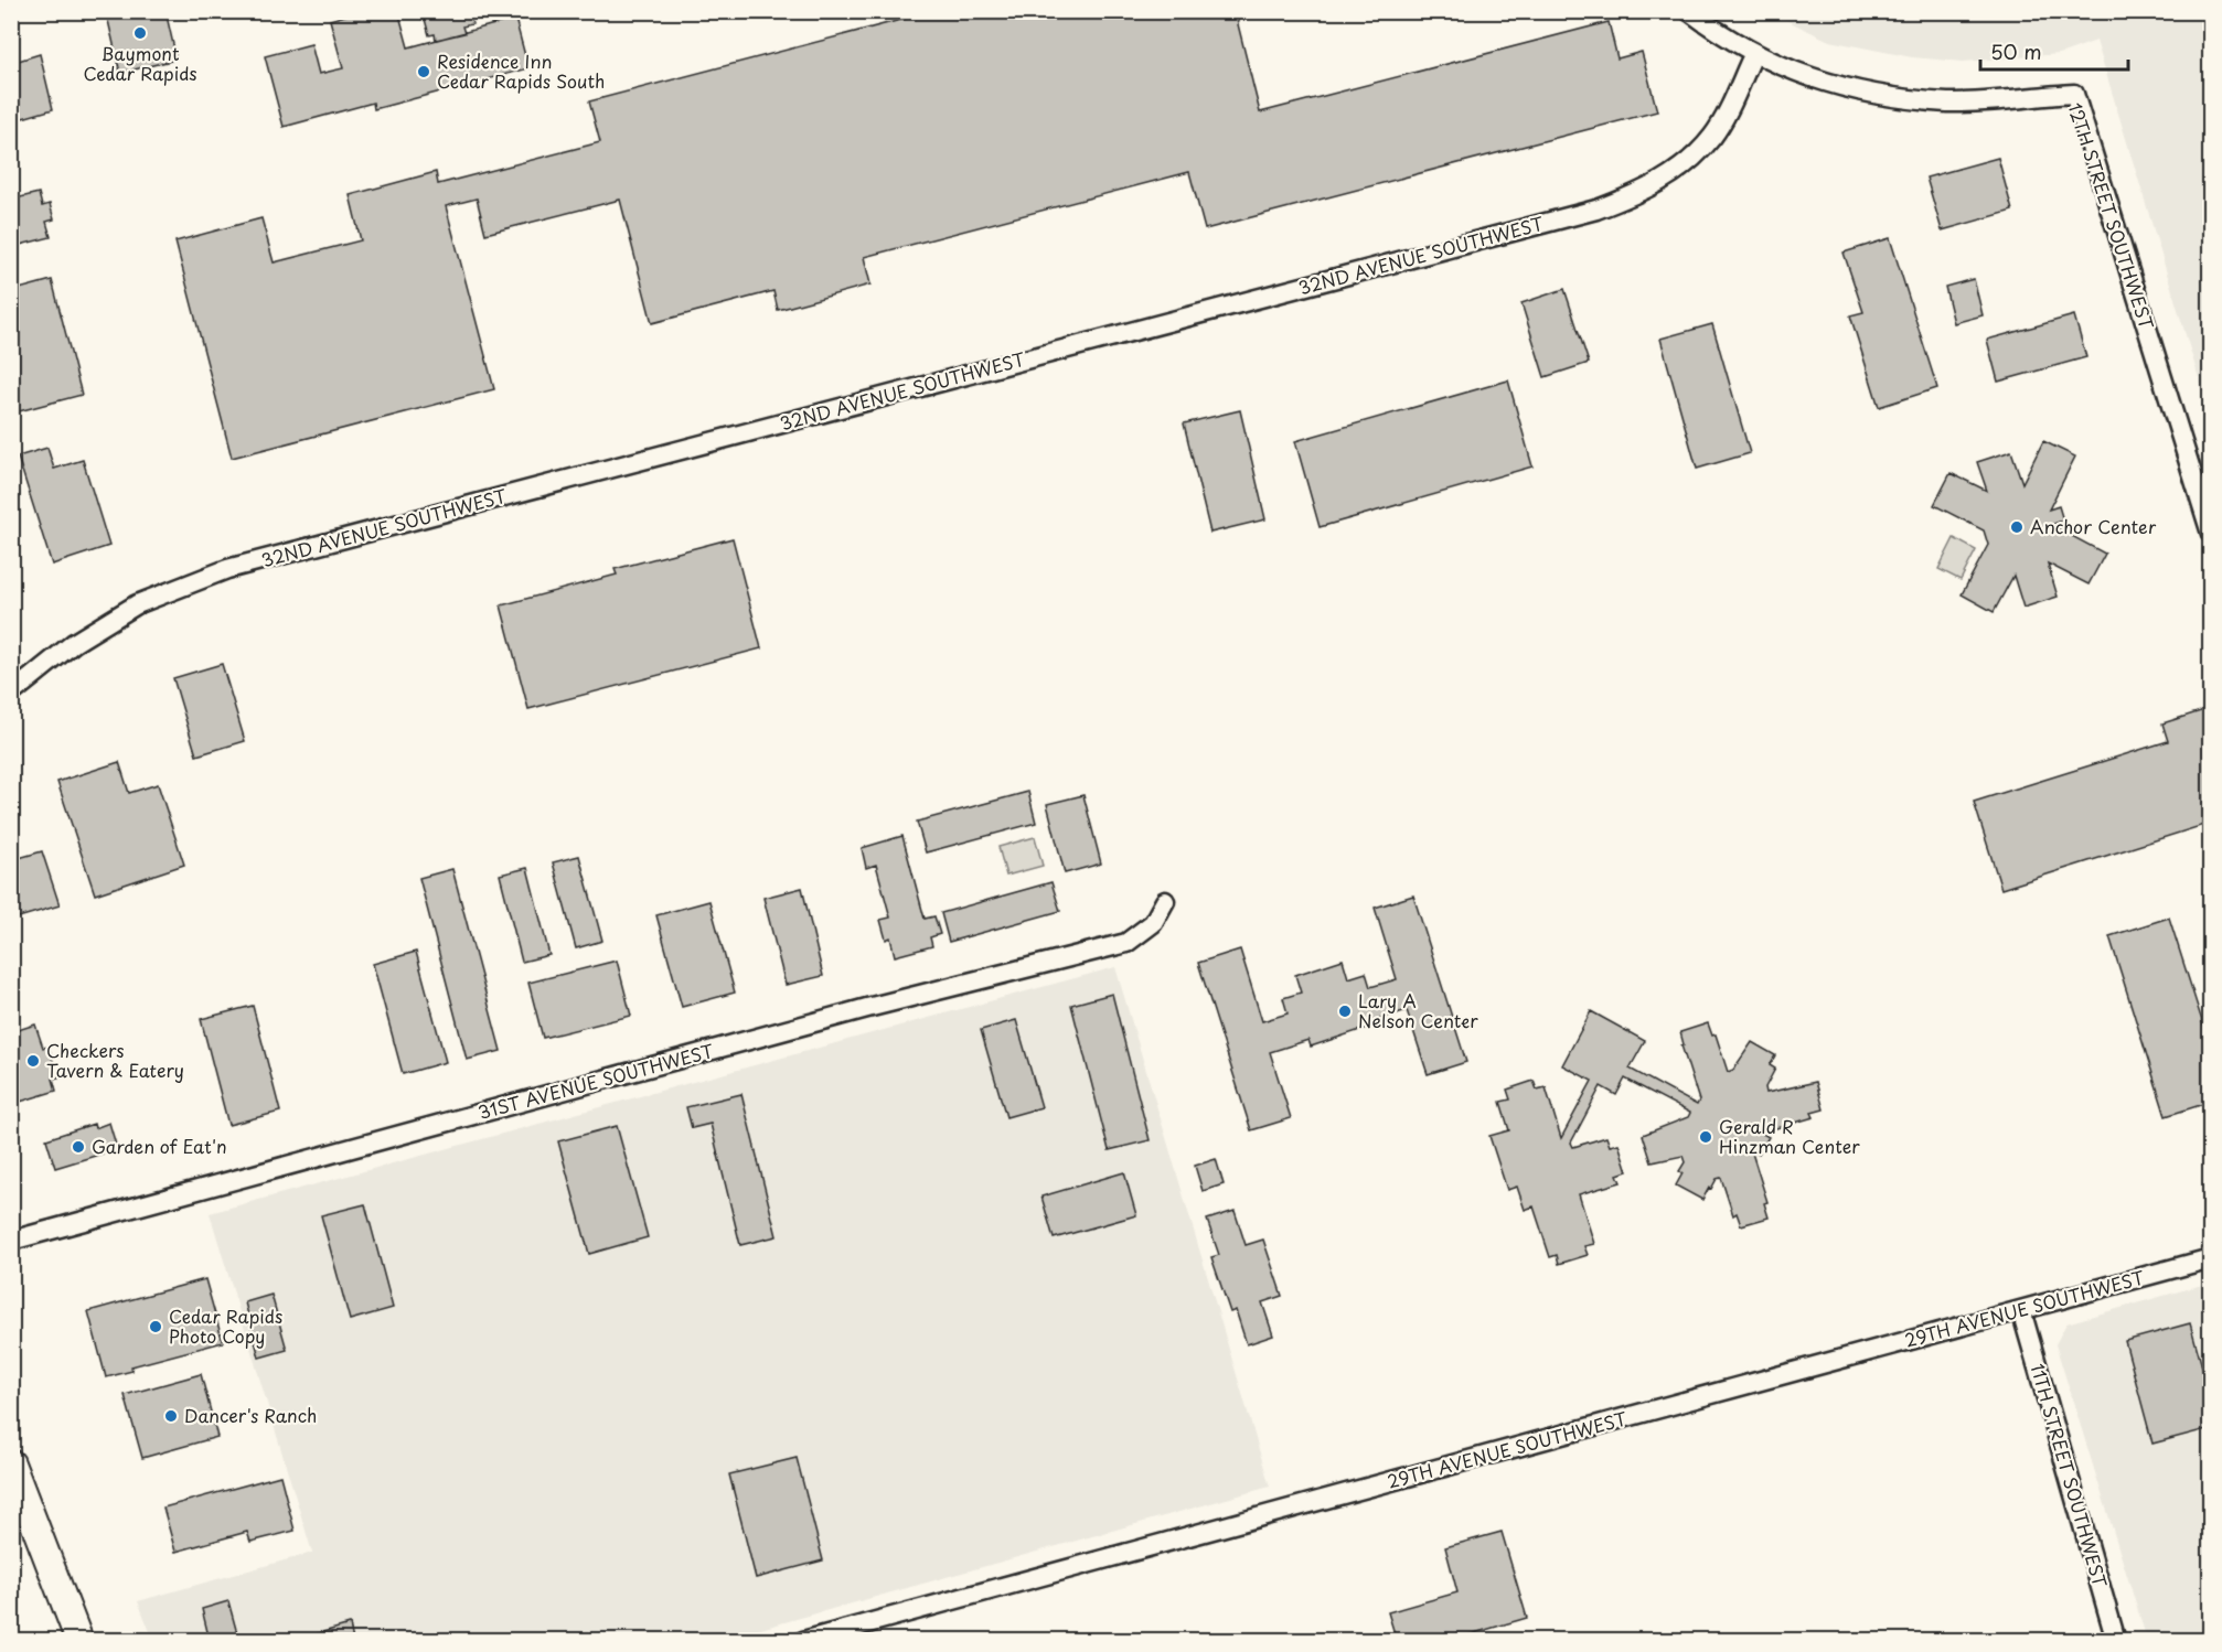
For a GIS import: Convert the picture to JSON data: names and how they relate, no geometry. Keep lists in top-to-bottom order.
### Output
{
  "streets": {
    "street": [
      "12TH STREET SOUTHWEST",
      "32ND AVENUE SOUTHWEST",
      "31ST AVENUE SOUTHWEST",
      "29TH AVENUE SOUTHWEST",
      "11TH STREET SOUTHWEST"
    ]
  },
  "crossings": [
    ["12TH STREET SOUTHWEST", "32ND AVENUE SOUTHWEST"],
    ["29TH AVENUE SOUTHWEST", "11TH STREET SOUTHWEST"]
  ],
  "places": [
    "Baymont Cedar Rapids",
    "Residence Inn Cedar Rapids South",
    "Anchor Center",
    "Lary A Nelson Center",
    "Checkers Tavern & Eatery",
    "Gerald R Hinzman Center",
    "Garden of Eat'n",
    "Cedar Rapids Photo Copy",
    "Dancer's Ranch"
  ],
  "scale_bar": "50 m"
}
